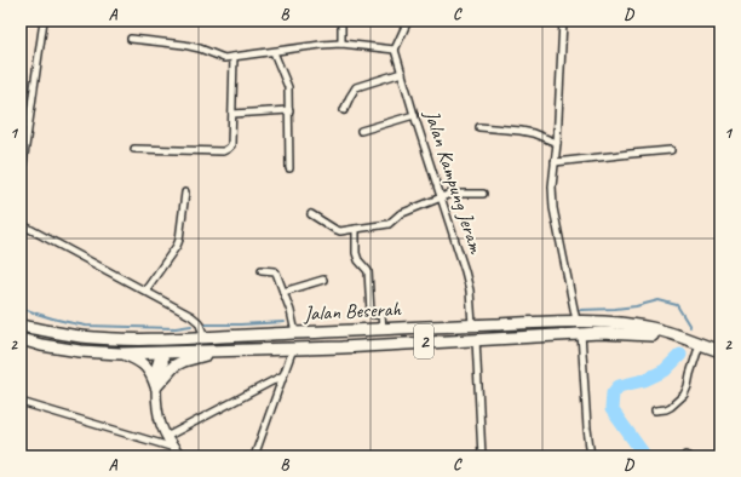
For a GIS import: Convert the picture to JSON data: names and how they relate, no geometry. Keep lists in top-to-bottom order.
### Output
{
  "streets": {
    "highway": ["Jalan Beserah", "2"],
    "street": ["Jalan Kampung Jeram"]
  },
  "crossings": [
    ["Jalan Kampung Jeram", "Jalan Beserah"]
  ],
  "grid": {
    "columns": [
      "A",
      "B",
      "C",
      "D"
    ],
    "rows": ["1", "2"]
  }
}
